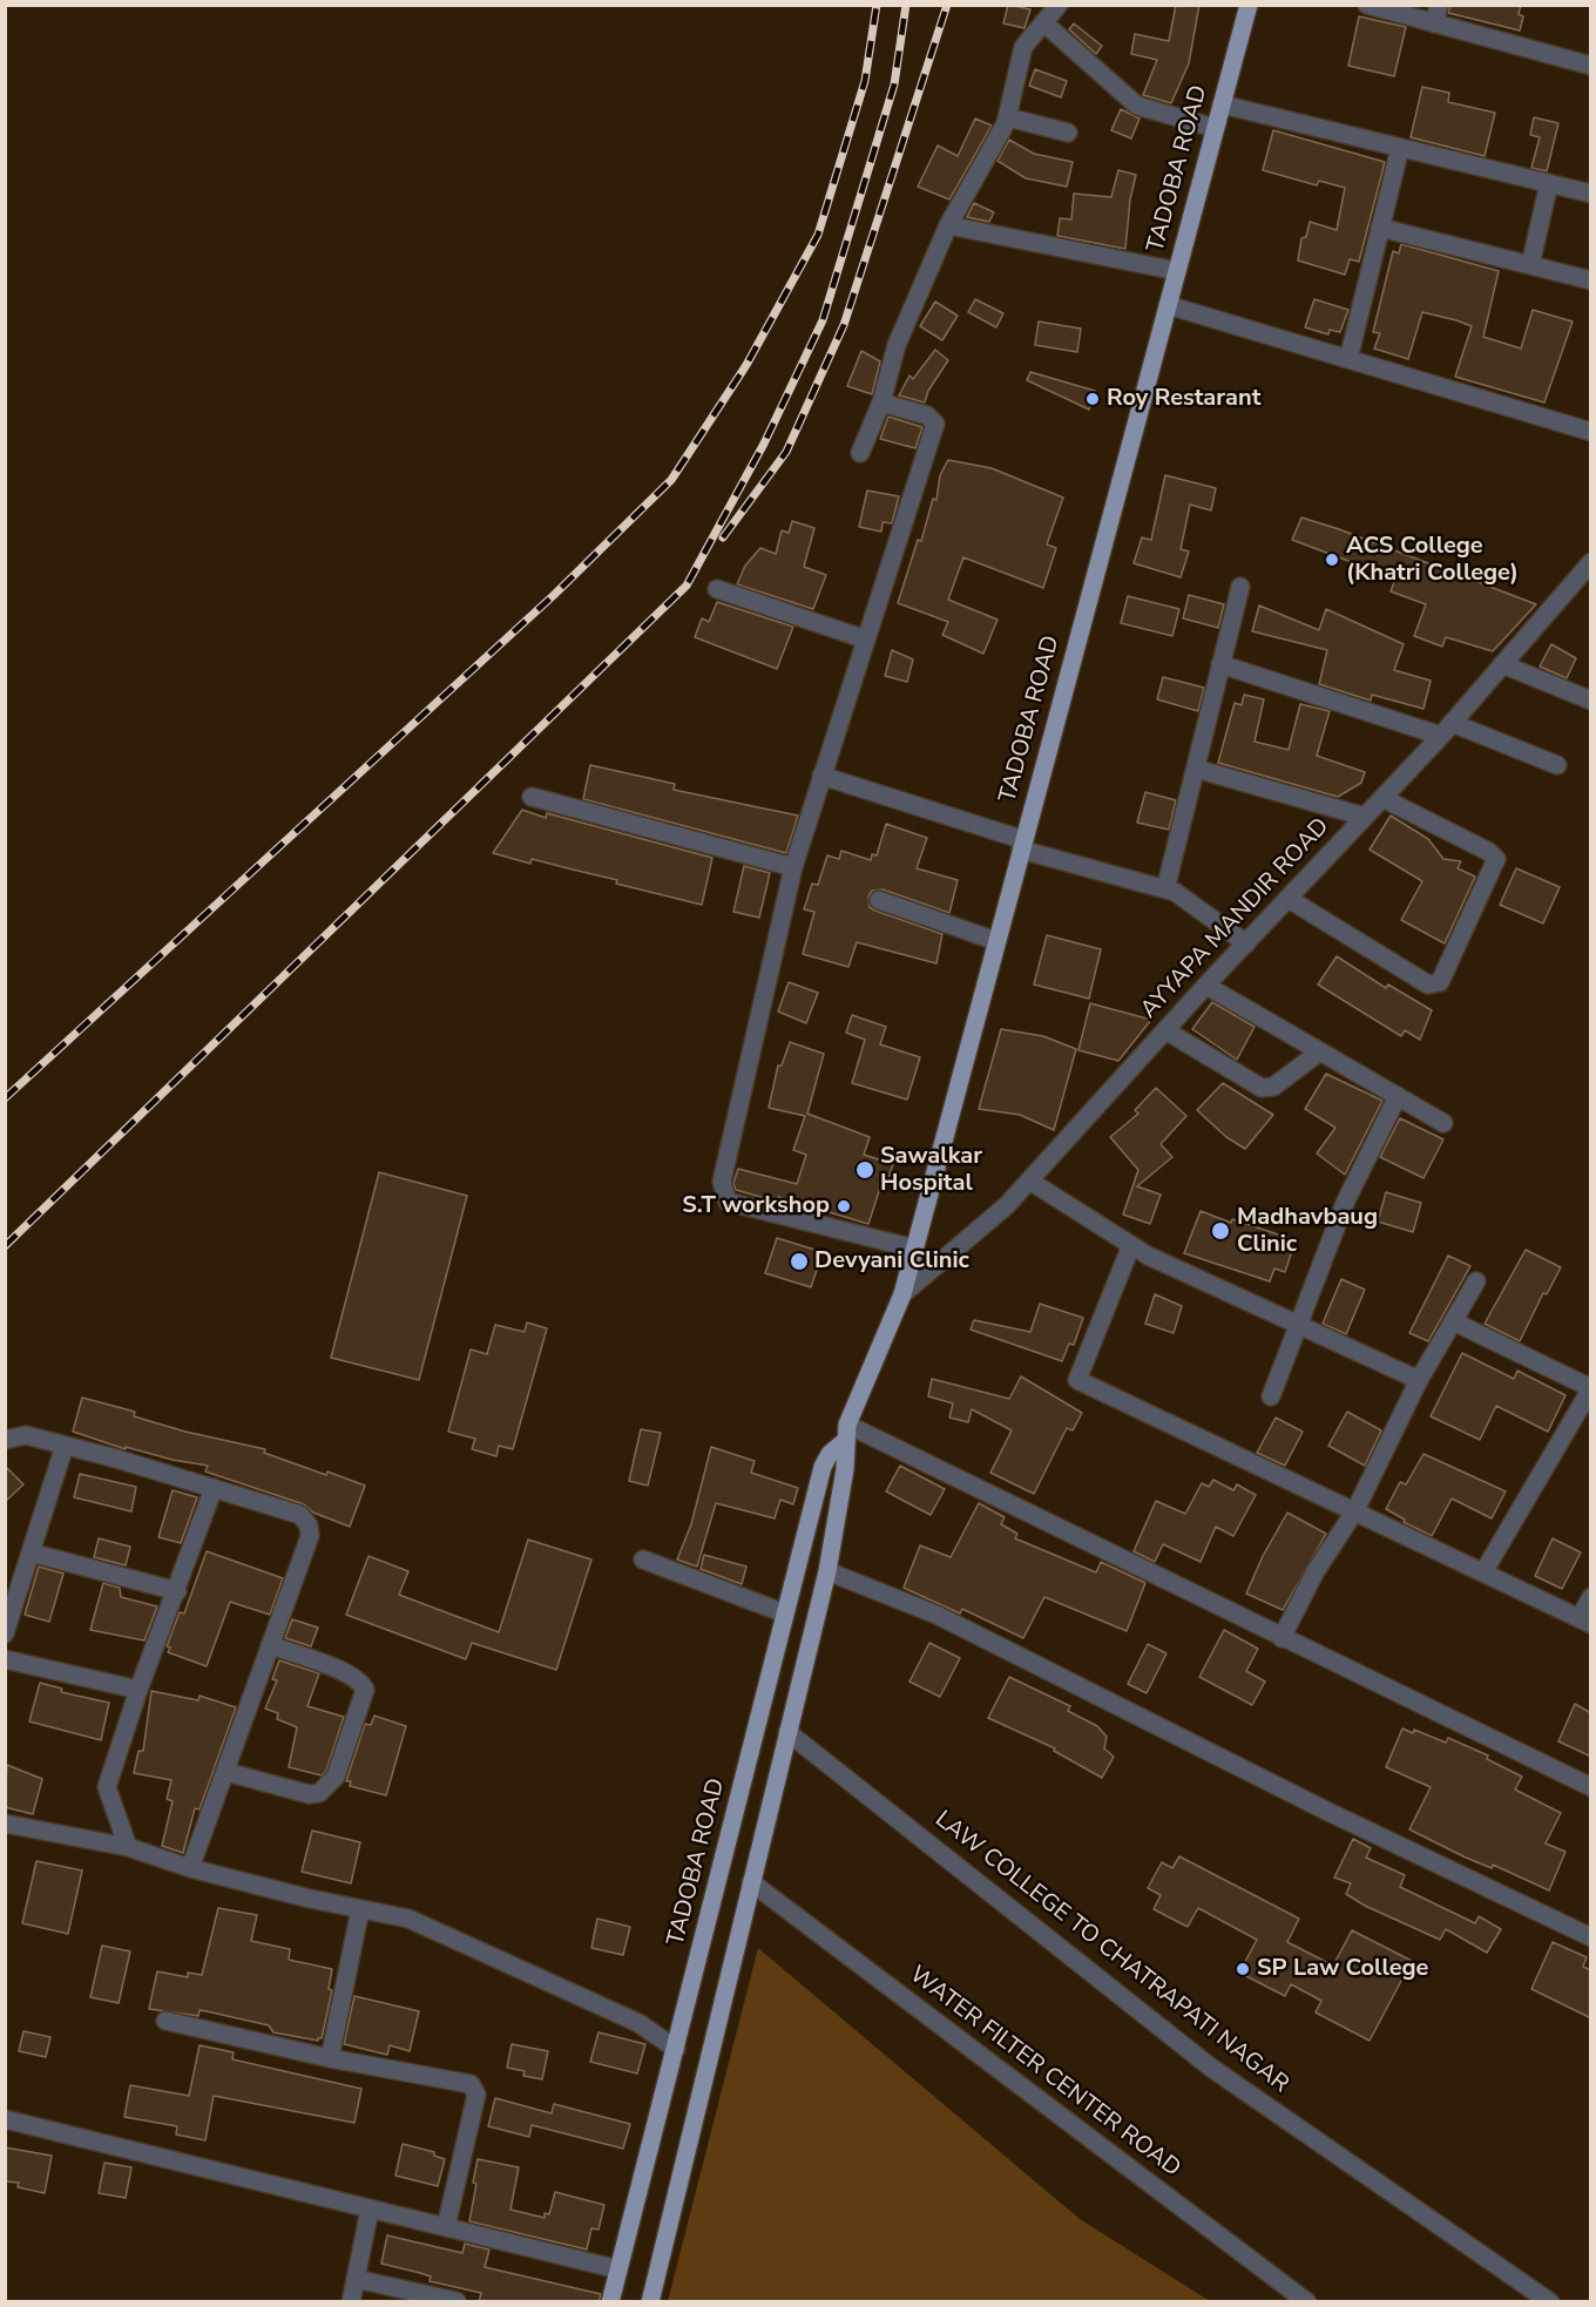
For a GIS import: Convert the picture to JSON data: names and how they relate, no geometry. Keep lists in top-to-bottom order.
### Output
{
  "streets": {
    "main road": ["TADOBA ROAD"],
    "street": ["AYYAPA MANDIR ROAD", "LAW COLLEGE TO CHATRAPATI NAGAR", "WATER FILTER CENTER ROAD"]
  },
  "crossings": [
    ["TADOBA ROAD", "AYYAPA MANDIR ROAD"],
    ["TADOBA ROAD", "LAW COLLEGE TO CHATRAPATI NAGAR"],
    ["TADOBA ROAD", "WATER FILTER CENTER ROAD"]
  ],
  "places": [
    "Roy Restarant",
    "ACS College (Khatri College)",
    "Sawalkar Hospital",
    "S.T workshop",
    "Madhavbaug Clinic",
    "Devyani Clinic",
    "SP Law College"
  ]
}
